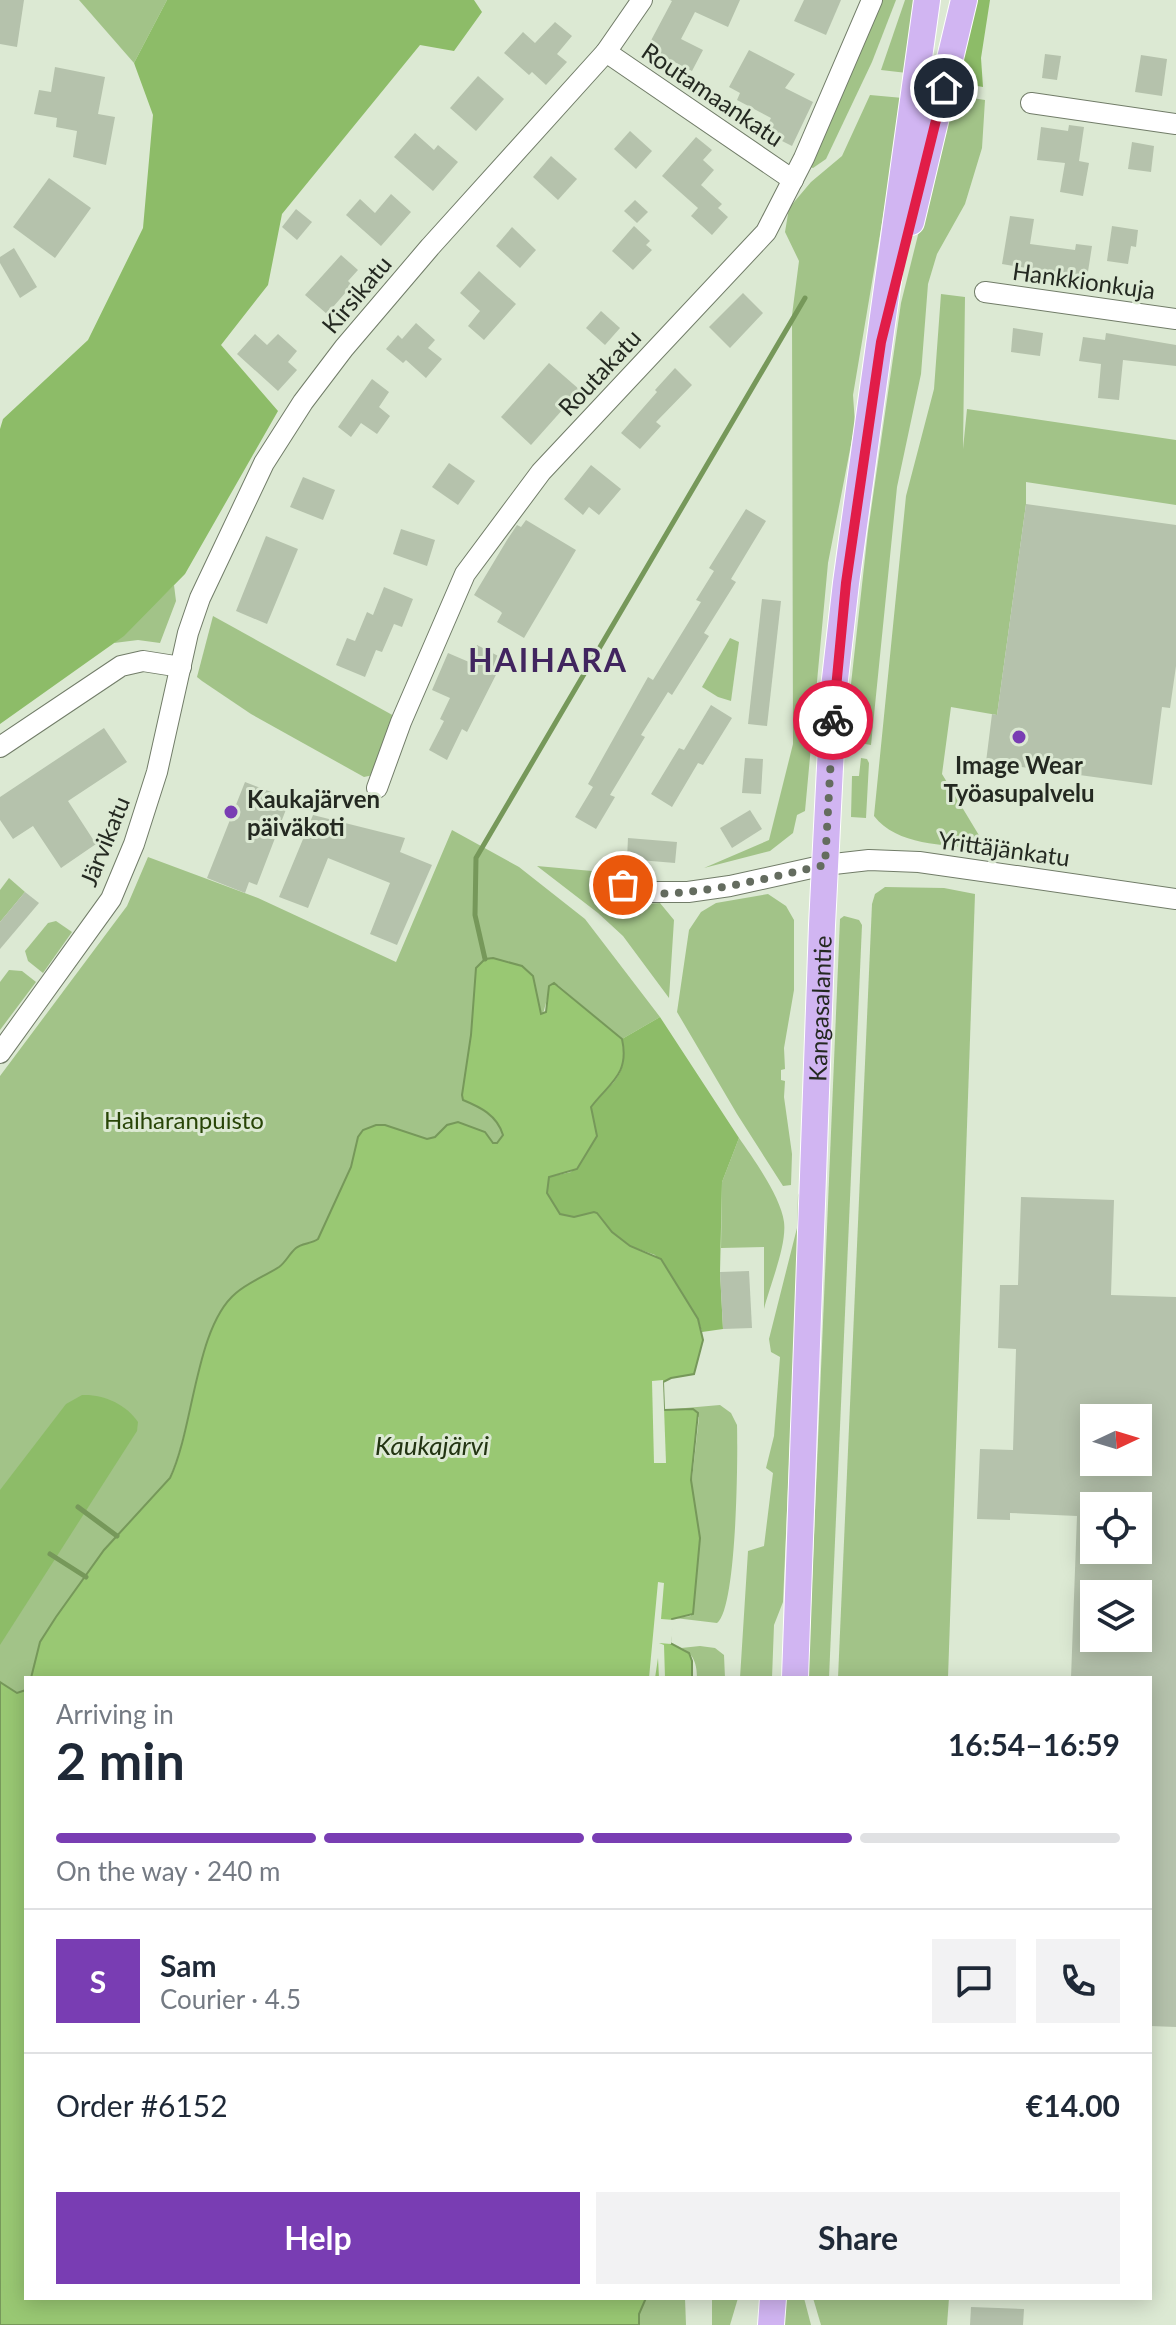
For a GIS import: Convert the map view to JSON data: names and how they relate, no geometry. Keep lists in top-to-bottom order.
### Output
{
  "streets": {
    "main road": ["Kangasalantie"],
    "street": [
      "Routamaankatu",
      "Hankkionkuja",
      "Kirsikatu",
      "Routakatu",
      "Järvikatu",
      "Yrittäjänkatu"
    ]
  },
  "crossings": [
    ["Routamaankatu", "Kirsikatu"],
    ["Routamaankatu", "Routakatu"],
    ["Kirsikatu", "Järvikatu"],
    ["Yrittäjänkatu", "Kangasalantie"]
  ],
  "districts": ["HAIHARA"],
  "water": ["Kaukajärvi"],
  "parks": ["Haiharanpuisto"],
  "places": ["Image Wear Työasupalvelu", "Kaukajärven päiväkoti"],
  "north": "right",
  "page": {
    "heading": ["2 min", "Arriving in", "16:54–16:59"],
    "panel": [
      "Sam",
      "Courier · 4.5",
      "Order #6152",
      "€14.00"
    ],
    "bar": "On the way · 240 m",
    "round": "S",
    "buttons": ["Help", "Share"]
  }
}
